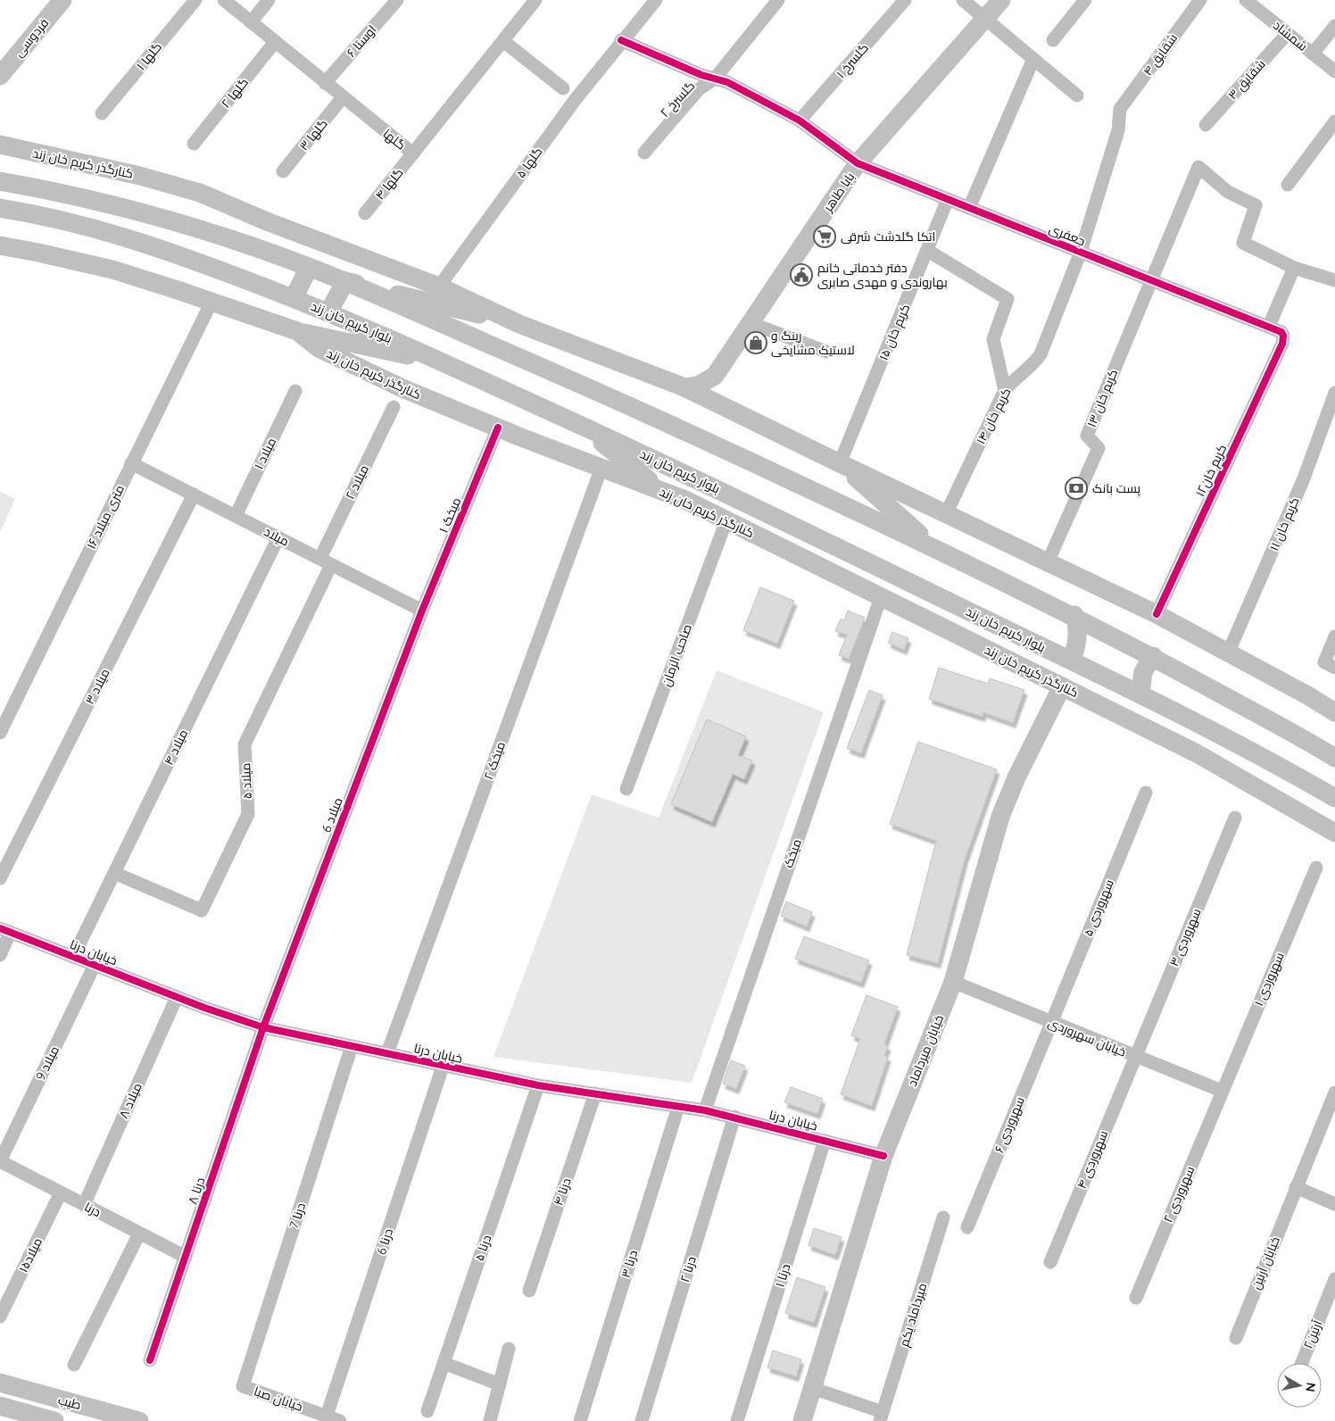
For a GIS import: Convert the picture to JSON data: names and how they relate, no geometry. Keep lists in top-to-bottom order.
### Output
{
  "streets": {
    "main road": [
      "فردوسی",
      "کنارگذر کریم خان زند",
      "بابا طاهر",
      "بلوار کریم خان زند",
      "خیابان میرداماد",
      "طیب"
    ],
    "street": [
      "شمشاد",
      "اوستا ۶",
      "شقایق ۴",
      "گلها ۱",
      "گلسرخ ۱",
      "شقایق ۳",
      "گلها ۲",
      "گلسرخ ۲",
      "گلها ۳",
      "گلها",
      "گلها ۵",
      "گلها ۴",
      "جعفری",
      "کریم خان ۱۵",
      "کریم خان ۱۳",
      "کریم خان ۱۴",
      "میلاد ۱",
      "کریم خان۱۲",
      "میلاد ۲",
      "میخک ۱",
      "۱۶ متری میلاد",
      "کریم خان ۱۱",
      "میلاد",
      "صاحب الزمان",
      "میلاد ۳",
      "میلاد ۴",
      "میخک ۲",
      "میلاد ۵",
      "میلاد 6",
      "میخک",
      "سهروردی ۵",
      "سهروردی ۳",
      "خیابان درنا",
      "سهروردی ۱",
      "خیابان سهروردی",
      "میلاد 9",
      "میلاد ۸",
      "سهروردی ۶",
      "سهروردی ۴",
      "درنا ۸",
      "درنا ۴",
      "سهروردی ۲",
      "درنا",
      "درنا 7",
      "درنا 6",
      "درنا ۵",
      "میلاد۱۵",
      "خیابان آرتین",
      "درنا ۳",
      "درنا ۲",
      "درنا ۱",
      "میرداماد یکم",
      "آرتین۲",
      "خیابان صبا"
    ]
  },
  "crossings": [
    ["شمشاد", "شقایق ۳"],
    ["اوستا ۶", "گلها"],
    ["شقایق ۴", "کریم خان ۱۴"],
    ["گلسرخ ۱", "جعفری"],
    ["گلها ۲", "گلها"],
    ["گلسرخ ۲", "جعفری"],
    ["گلها ۳", "گلها"],
    ["گلها", "گلها ۴"],
    ["گلها ۵", "کنارگذر کریم خان زند"],
    ["گلها ۵", "جعفری"],
    ["کنارگذر کریم خان زند", "کریم خان ۱۵"],
    ["کنارگذر کریم خان زند", "کریم خان ۱۳"],
    ["کنارگذر کریم خان زند", "کریم خان ۱۴"],
    ["کنارگذر کریم خان زند", "کریم خان۱۲"],
    ["کنارگذر کریم خان زند", "میخک ۱"],
    ["کنارگذر کریم خان زند", "۱۶ متری میلاد"],
    ["کنارگذر کریم خان زند", "کریم خان ۱۱"],
    ["کنارگذر کریم خان زند", "صاحب الزمان"],
    ["کنارگذر کریم خان زند", "میخک ۲"],
    ["کنارگذر کریم خان زند", "میخک"],
    ["کنارگذر کریم خان زند", "خیابان میرداماد"],
    ["بابا طاهر", "جعفری"],
    ["جعفری", "کریم خان ۱۵"],
    ["جعفری", "کریم خان ۱۳"],
    ["جعفری", "کریم خان ۱۴"],
    ["جعفری", "کریم خان۱۲"],
    ["میلاد ۱", "میلاد"],
    ["میلاد ۲", "میلاد"],
    ["میلاد ۲", "میلاد ۵"],
    ["میخک ۱", "میلاد"],
    ["میخک ۱", "میلاد 6"],
    ["۱۶ متری میلاد", "میلاد"],
    ["میلاد", "میلاد ۳"],
    ["میلاد", "میلاد ۴"],
    ["میلاد", "میلاد ۵"],
    ["میلاد", "میلاد 6"],
    ["میلاد ۴", "میلاد ۵"],
    ["میلاد ۴", "خیابان درنا"],
    ["میخک ۲", "خیابان درنا"],
    ["میلاد 6", "خیابان درنا"],
    ["میلاد 6", "درنا ۸"],
    ["میخک", "خیابان درنا"],
    ["سهروردی ۵", "خیابان سهروردی"],
    ["سهروردی ۵", "سهروردی ۶"],
    ["سهروردی ۳", "خیابان سهروردی"],
    ["سهروردی ۳", "سهروردی ۴"],
    ["خیابان درنا", "خیابان میرداماد"],
    ["خیابان درنا", "میلاد 9"],
    ["خیابان درنا", "میلاد ۸"],
    ["خیابان درنا", "درنا ۸"],
    ["خیابان درنا", "درنا ۴"],
    ["خیابان درنا", "درنا 7"],
    ["خیابان درنا", "درنا 6"],
    ["خیابان درنا", "درنا ۵"],
    ["خیابان درنا", "درنا ۳"],
    ["خیابان درنا", "درنا ۲"],
    ["خیابان درنا", "درنا ۱"],
    ["سهروردی ۱", "خیابان سهروردی"],
    ["سهروردی ۱", "سهروردی ۲"],
    ["خیابان سهروردی", "خیابان میرداماد"],
    ["خیابان سهروردی", "سهروردی ۶"],
    ["خیابان سهروردی", "سهروردی ۴"],
    ["خیابان سهروردی", "سهروردی ۲"],
    ["خیابان میرداماد", "میرداماد یکم"],
    ["میلاد 9", "درنا"],
    ["میلاد ۸", "درنا"],
    ["درنا ۸", "درنا"],
    ["درنا", "میلاد۱۵"],
    ["درنا 7", "خیابان صبا"],
    ["درنا 6", "خیابان صبا"]
  ],
  "places": {
    "supermarket": ["اتکا گلدشت شرقی"],
    "public building": ["دفتر خدماتی خانم بهاروندی و مهدی صابری"],
    "shop": ["رینگ و لاستیک مشایخی"],
    "bank": ["پست بانک"]
  },
  "north": "right"
}
